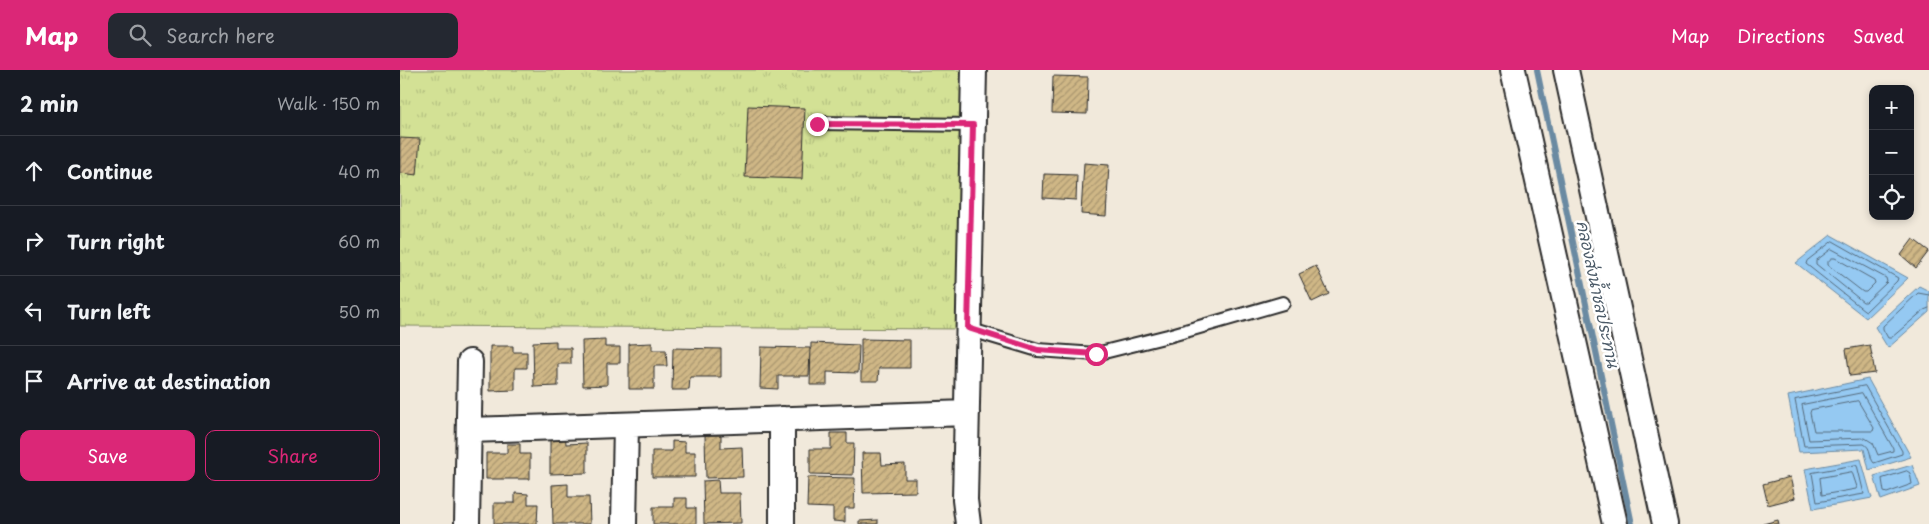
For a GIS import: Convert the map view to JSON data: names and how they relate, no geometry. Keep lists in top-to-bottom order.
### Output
{
  "water": ["คลองส่งน้ำชลประทาน"],
  "page": {
    "header": "Map",
    "search": "Search here",
    "nav": ["Map", "Directions", "Saved"],
    "heading": ["2 min", "Walk · 150 m"],
    "map_buttons": ["+", "−"],
    "list": [
      ["Continue", "40 m"],
      ["Turn right", "60 m"],
      ["Turn left", "50 m"],
      "Arrive at destination"
    ],
    "buttons": ["Save", "Share"]
  }
}
